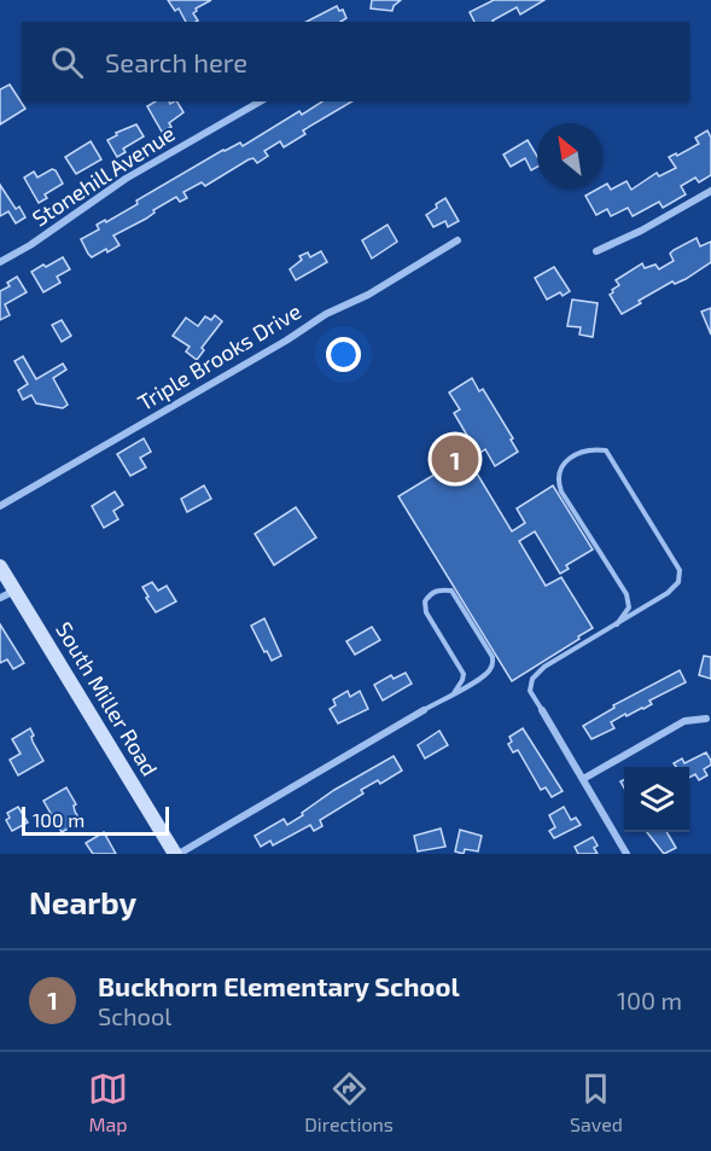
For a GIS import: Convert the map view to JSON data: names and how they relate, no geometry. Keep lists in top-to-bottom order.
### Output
{
  "streets": {
    "street": ["Stonehill Avenue", "Triple Brooks Drive", "South Miller Road"]
  },
  "scale_bar": "100 m",
  "north": "top left",
  "page": {
    "search": "Search here",
    "pins": "1",
    "scale": "100 m",
    "heading": "Nearby",
    "list": [
      {
        "mark": "1",
        "name": "Buckhorn Elementary School",
        "note": "School",
        "value": "100 m"
      }
    ],
    "nav": ["Map", "Directions", "Saved"]
  }
}
